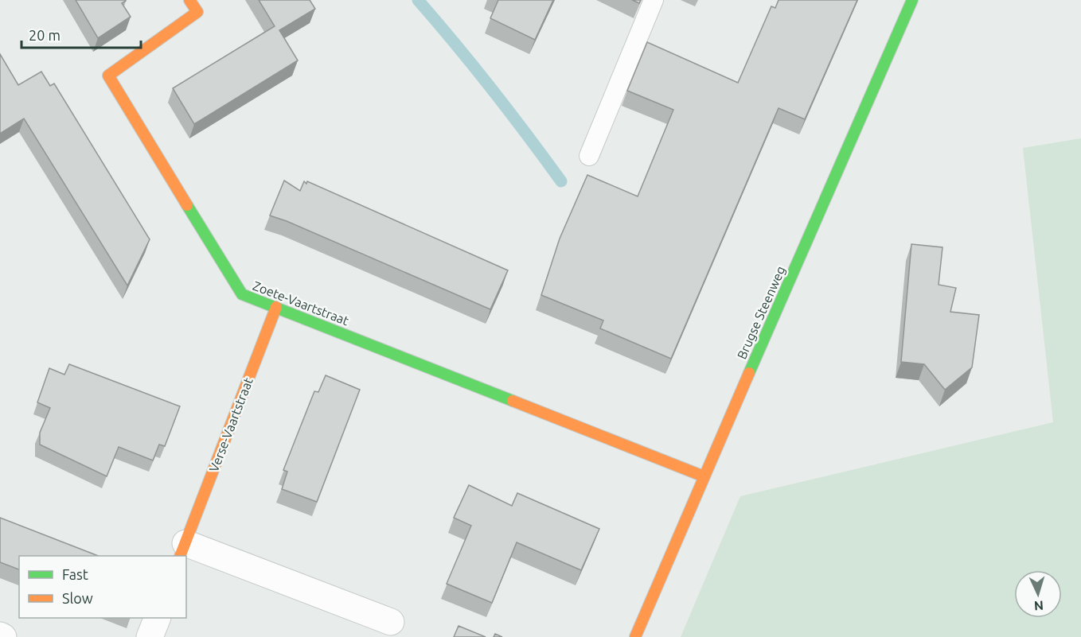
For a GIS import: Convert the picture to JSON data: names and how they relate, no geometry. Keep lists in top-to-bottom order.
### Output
{
  "streets": {
    "street": ["Zoete-Vaartstraat", "Brugse Steenweg", "Verse-Vaartstraat"]
  },
  "crossings": [
    ["Zoete-Vaartstraat", "Brugse Steenweg"],
    ["Zoete-Vaartstraat", "Verse-Vaartstraat"]
  ],
  "legend": ["Fast", "Slow"],
  "scale_bar": "20 m",
  "north": "bottom"
}
